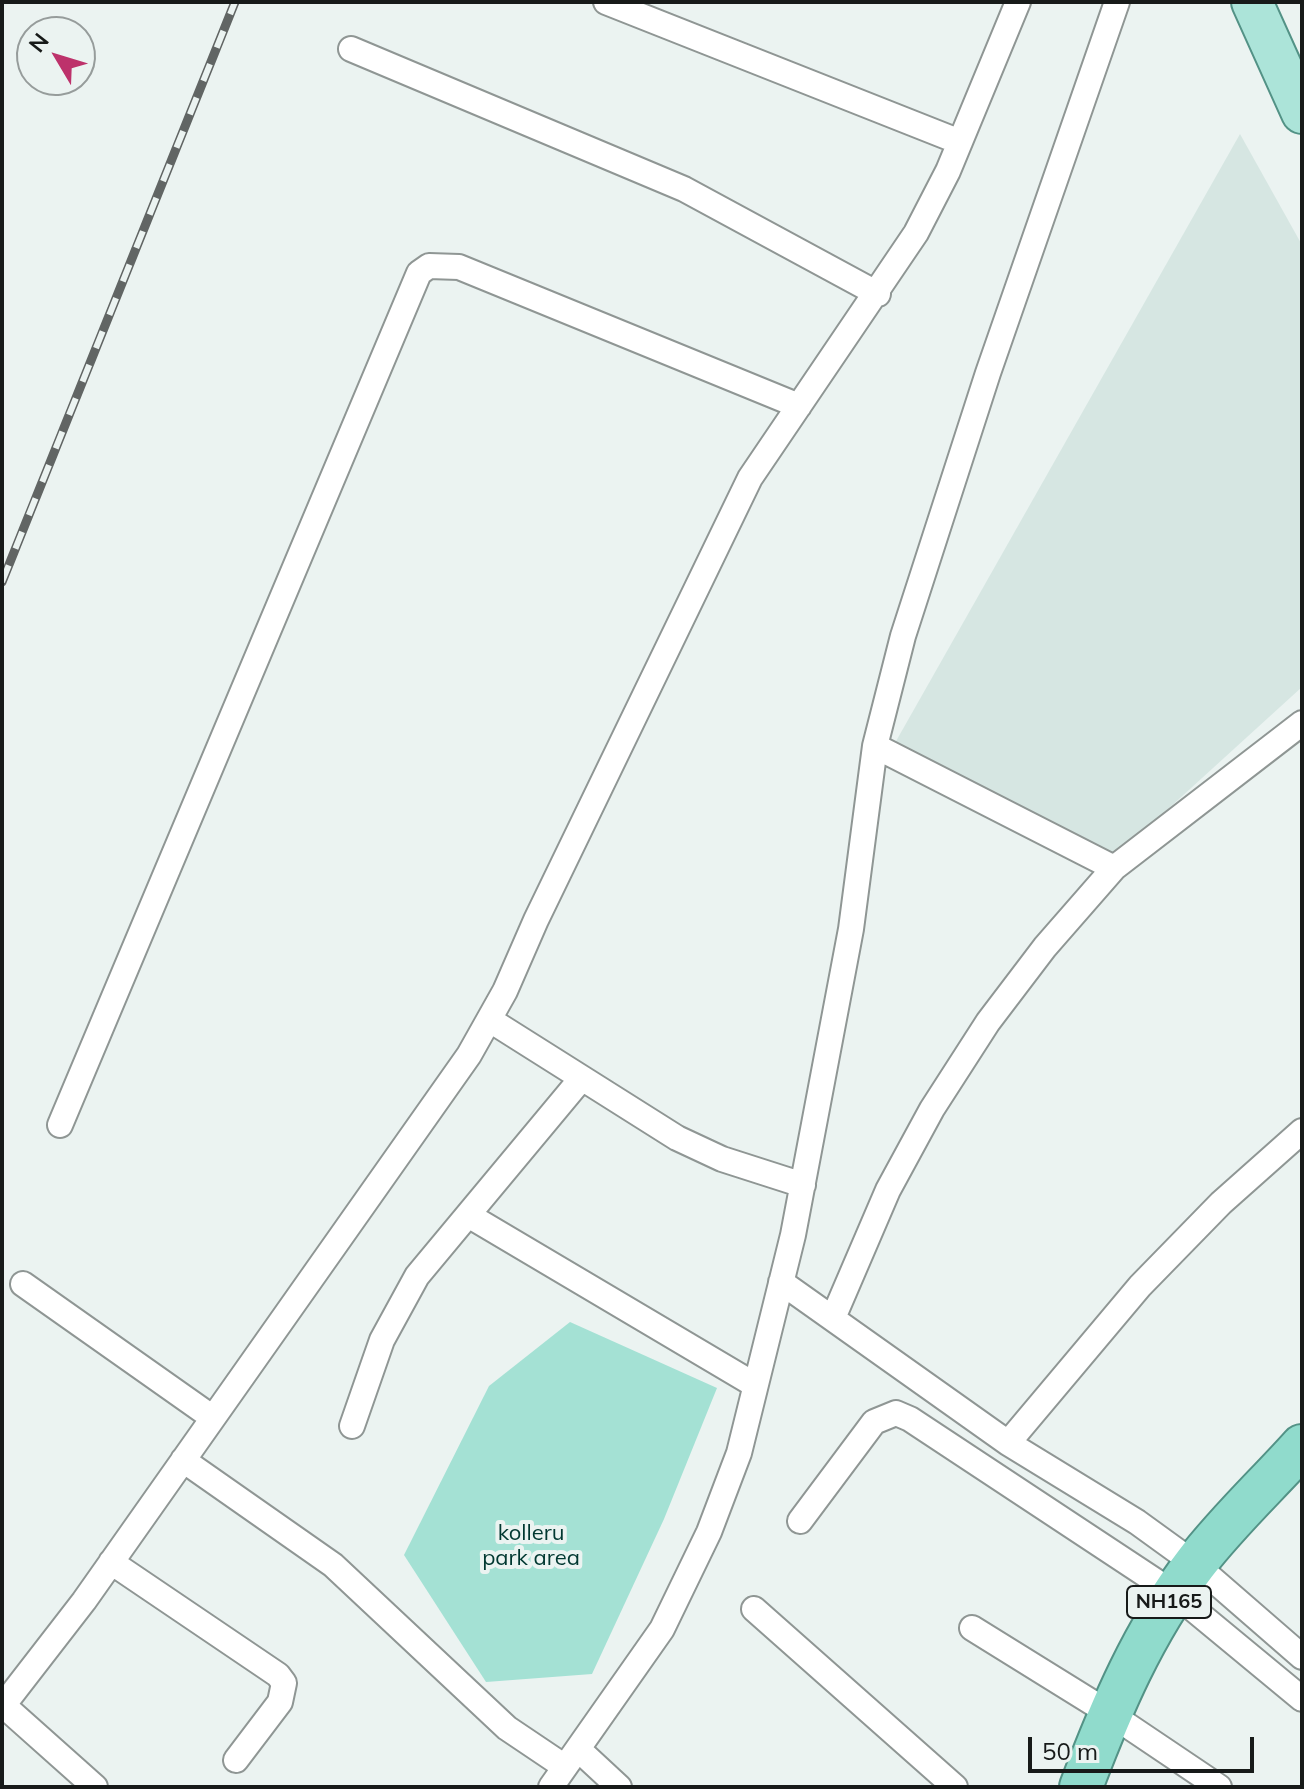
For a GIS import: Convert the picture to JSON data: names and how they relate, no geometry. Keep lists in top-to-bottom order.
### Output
{
  "streets": {
    "highway": ["NH165"]
  },
  "parks": ["kolleru park area"],
  "scale_bar": "50 m",
  "north": "top left"
}
